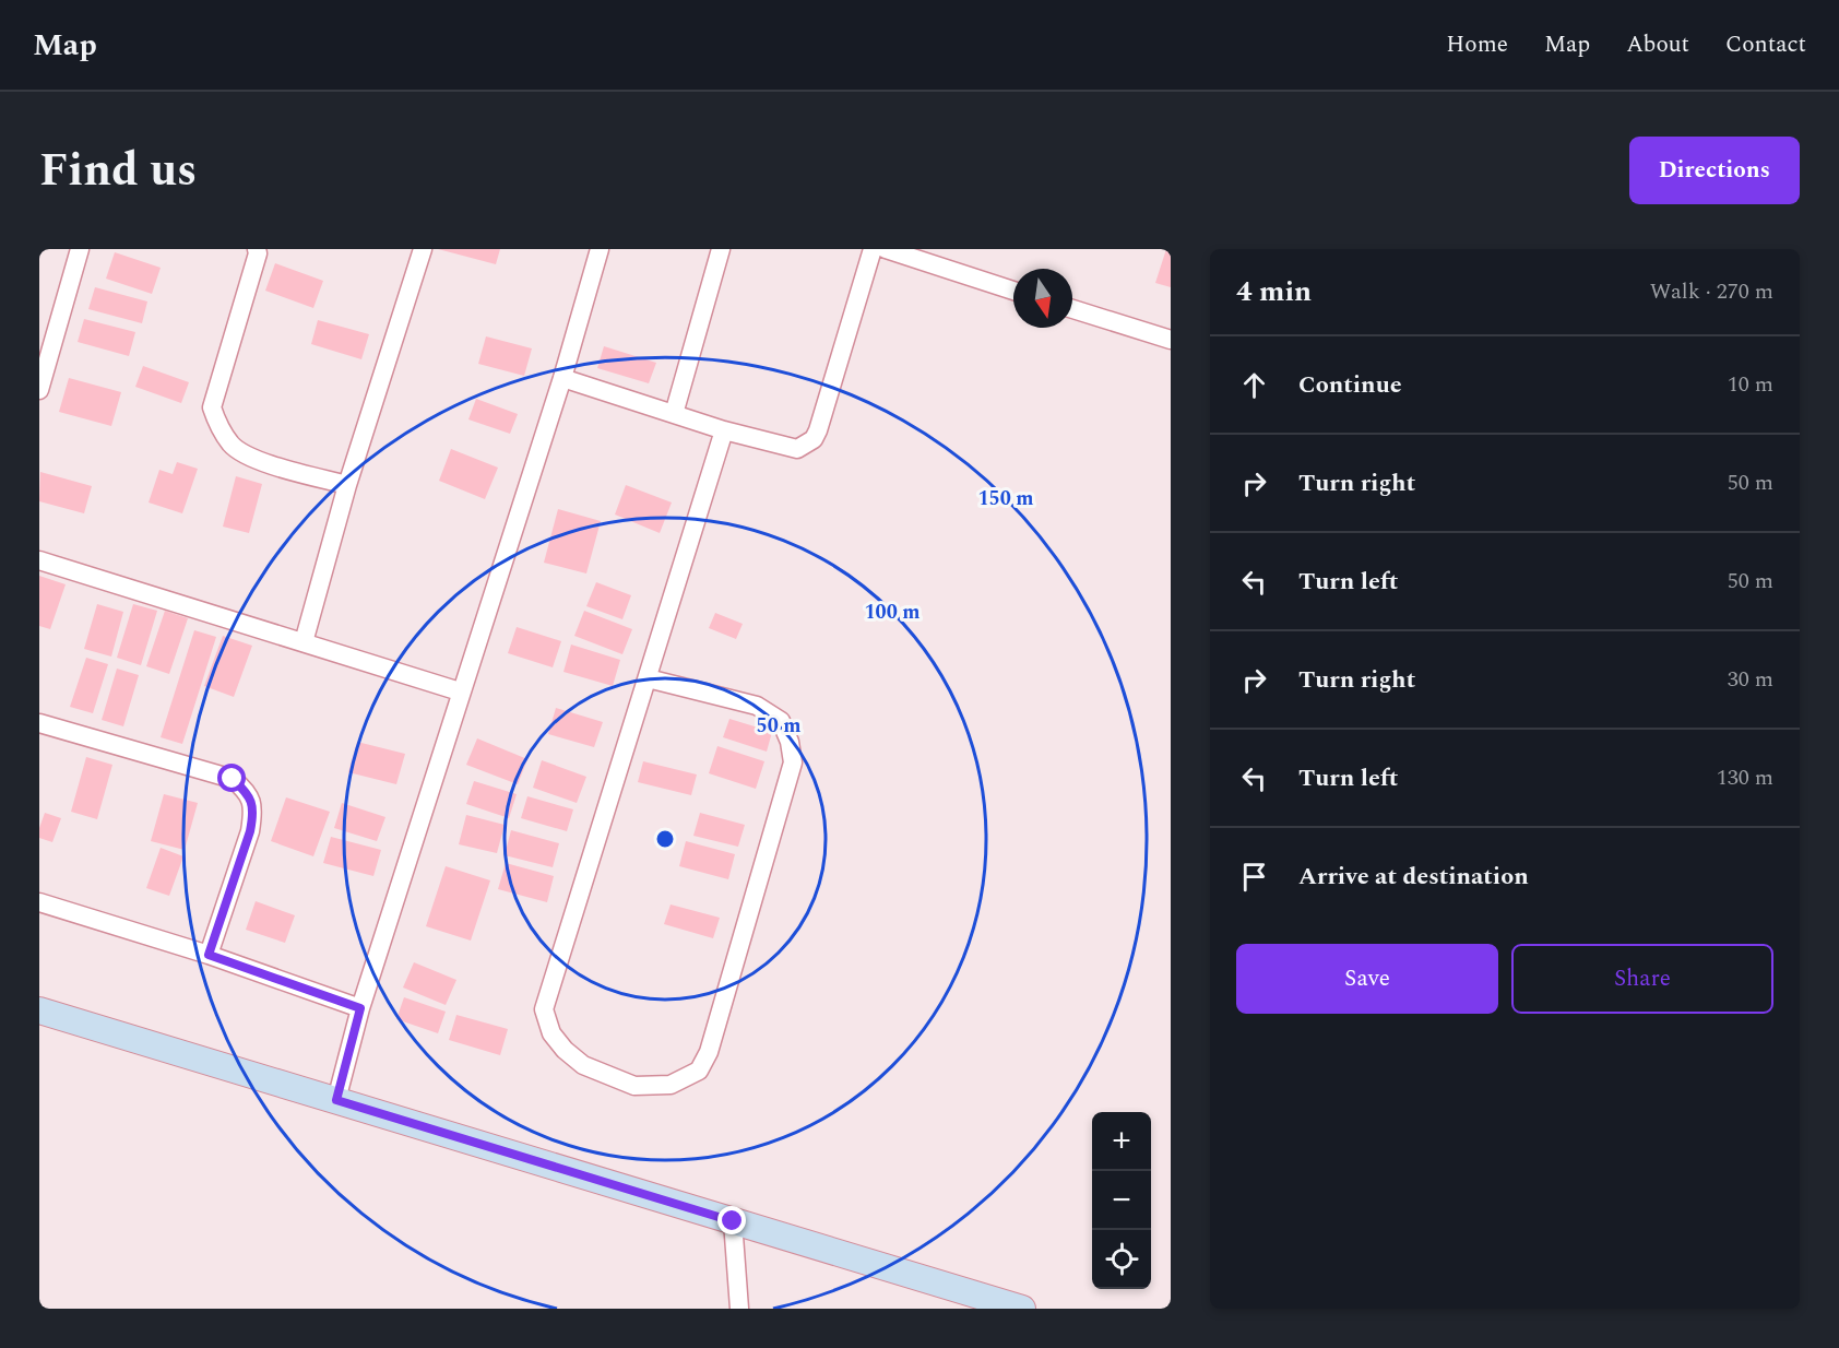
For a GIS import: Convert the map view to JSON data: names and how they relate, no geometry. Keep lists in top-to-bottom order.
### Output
{
  "north": "bottom",
  "page": {
    "header": "Map",
    "nav": [
      "Home",
      "Map",
      "About",
      "Contact"
    ],
    "title": "Find us",
    "buttons": [
      "Directions",
      ["Save", "Share"]
    ],
    "heading": ["4 min", "Walk · 270 m"],
    "list": [
      ["Continue", "10 m"],
      ["Turn right", "50 m"],
      ["Turn left", "50 m"],
      ["Turn right", "30 m"],
      ["Turn left", "130 m"],
      "Arrive at destination"
    ],
    "map_buttons": ["+", "−"]
  },
  "rings": ["150 m", "100 m", "50 m"]
}
